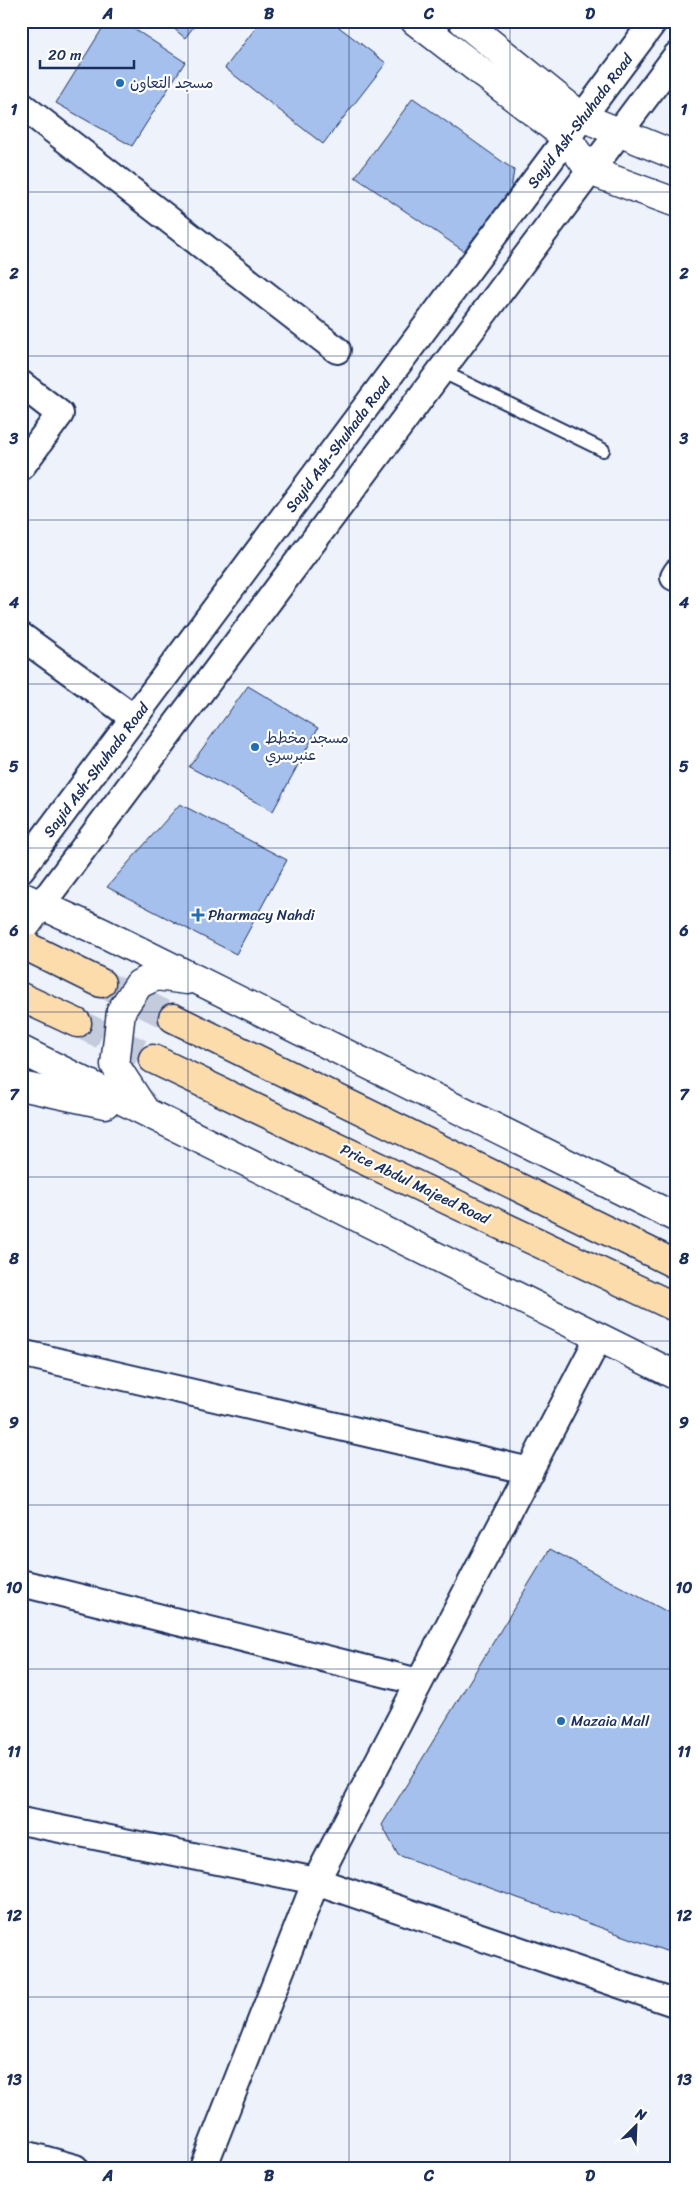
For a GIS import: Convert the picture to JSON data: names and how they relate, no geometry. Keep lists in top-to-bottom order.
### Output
{
  "streets": {
    "main road": ["Price Abdul Majeed Road"],
    "street": ["Sayid Ash-Shuhada Road"]
  },
  "places": {
    "other": ["مسجد التعاون", "مسجد مخطط عنبرسري", "Mazaia Mall"],
    "health": ["Pharmacy Nahdi"]
  },
  "scale_bar": "20 m",
  "north": "top right",
  "grid": {
    "columns": [
      "A",
      "B",
      "C",
      "D"
    ],
    "rows": [
      "1",
      "2",
      "3",
      "4",
      "5",
      "6",
      "7",
      "8",
      "9",
      "10",
      "11",
      "12",
      "13"
    ]
  }
}
